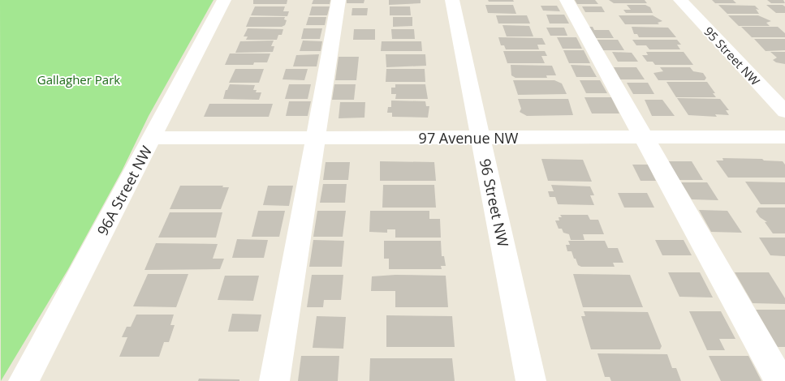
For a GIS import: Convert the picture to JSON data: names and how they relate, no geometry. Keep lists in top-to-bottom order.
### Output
{
  "streets": {
    "street": [
      "95 Street NW",
      "97 Avenue NW",
      "96A Street NW",
      "96 Street NW"
    ]
  },
  "crossings": [
    ["97 Avenue NW", "96A Street NW"],
    ["97 Avenue NW", "96 Street NW"]
  ],
  "parks": ["Gallagher Park"]
}
